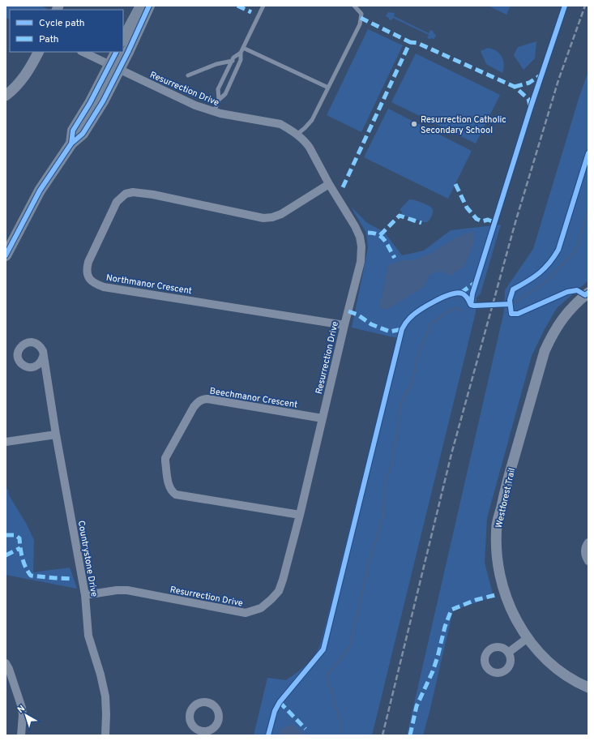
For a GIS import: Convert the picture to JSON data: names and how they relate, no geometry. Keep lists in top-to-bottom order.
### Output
{
  "streets": {
    "street": [
      "Resurrection Drive",
      "Northmanor Crescent",
      "Beechmanor Crescent",
      "Westforest Trail",
      "Countrystone Drive"
    ]
  },
  "crossings": [
    ["Resurrection Drive", "Northmanor Crescent"],
    ["Resurrection Drive", "Beechmanor Crescent"],
    ["Resurrection Drive", "Countrystone Drive"]
  ],
  "places": ["Resurrection Catholic Secondary School"],
  "legend": ["Cycle path", "Path"],
  "north": "top left"
}
